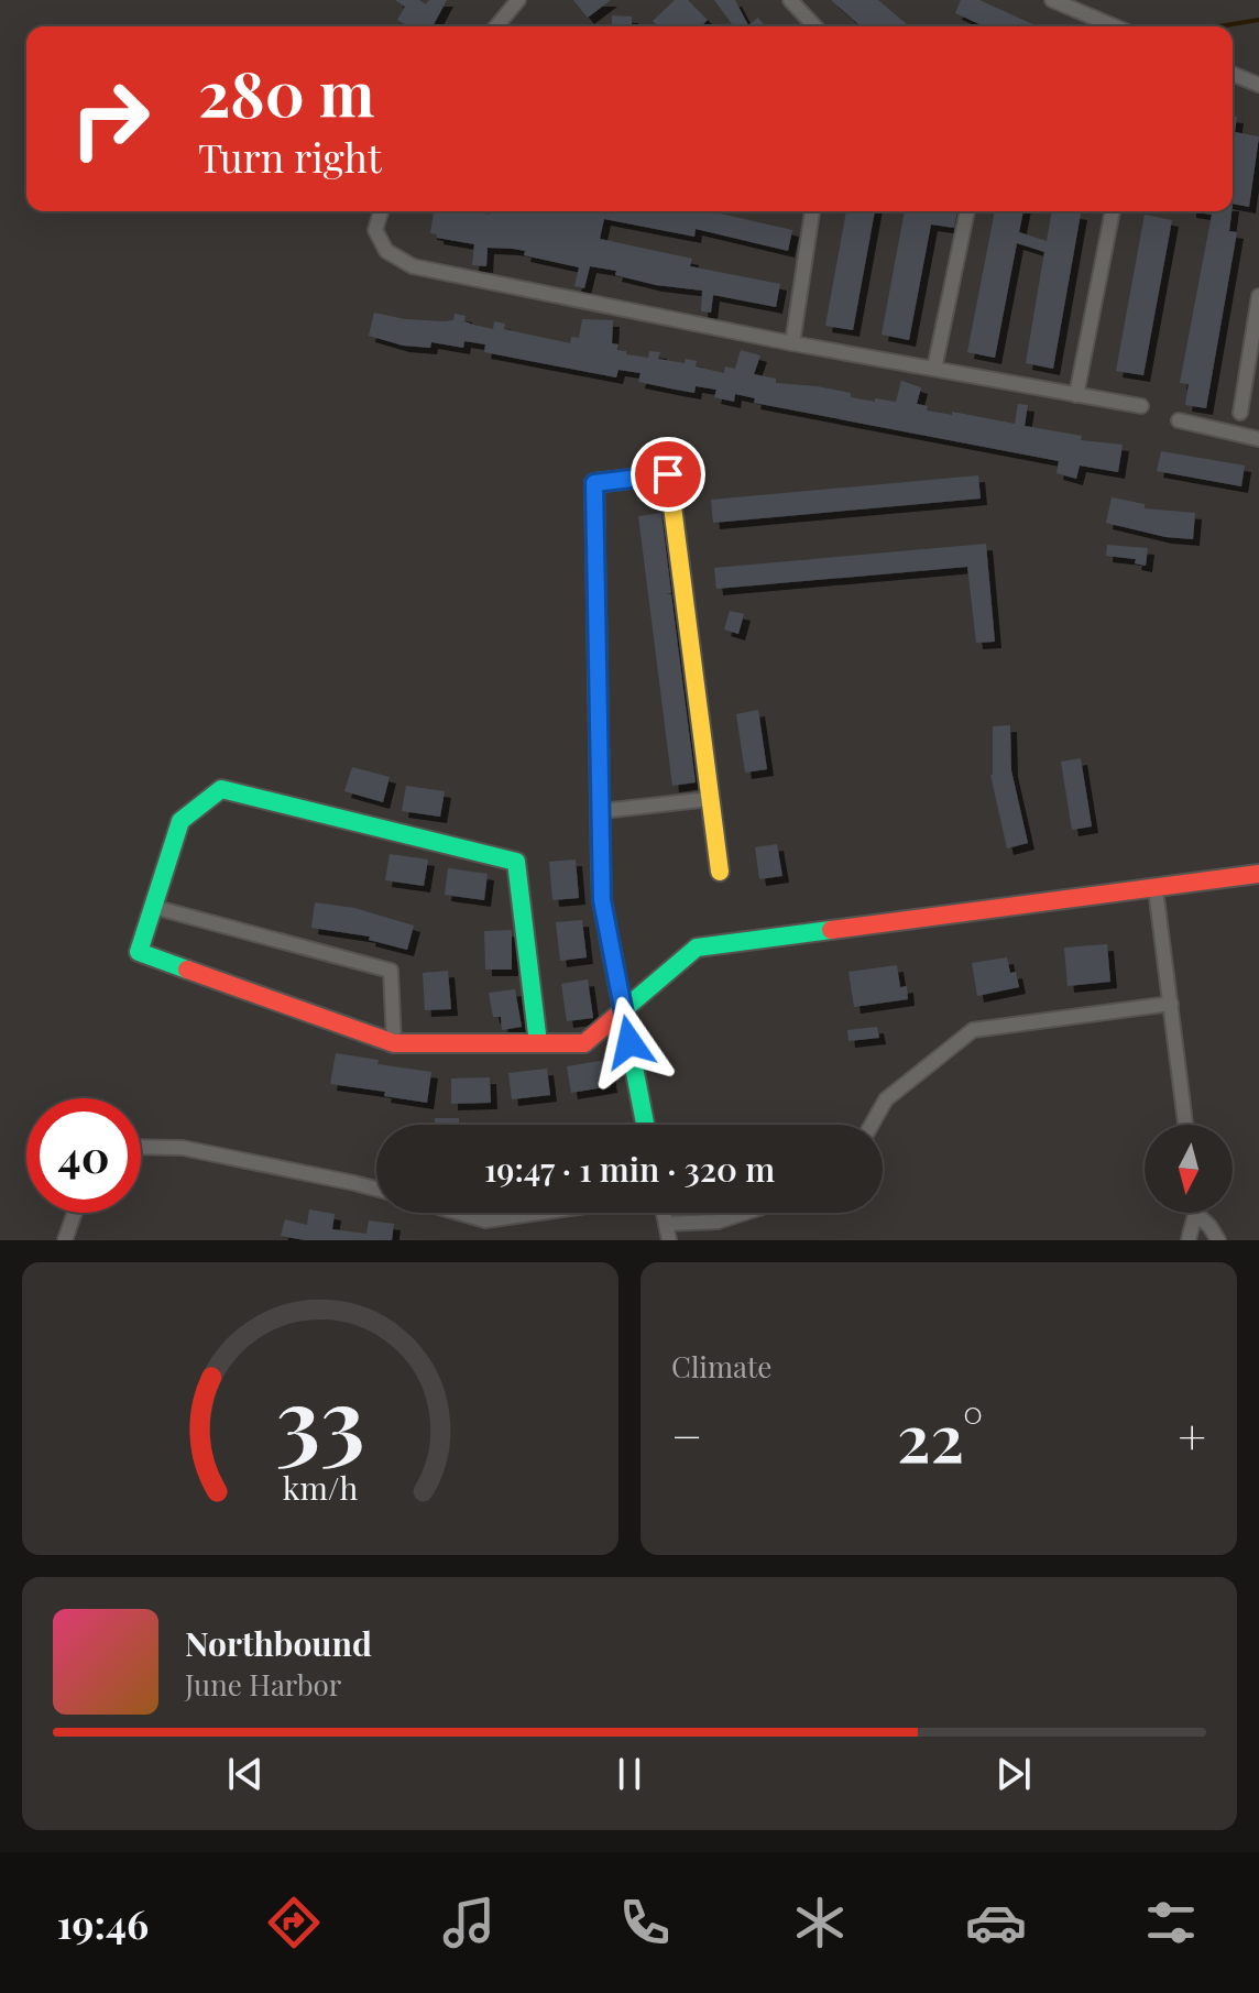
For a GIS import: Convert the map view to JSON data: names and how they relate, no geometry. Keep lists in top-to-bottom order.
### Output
{
  "north": "bottom",
  "page": {
    "turn": ["280 m", "Turn right"],
    "limit": "40",
    "trip": "19:47 · 1 min · 320 m",
    "tile": "Climate",
    "heat": ["−", "22°", "+"],
    "song": ["Northbound", "June Harbor"],
    "tabs": "19:46",
    "gauge": ["33", "km/h"]
  }
}
